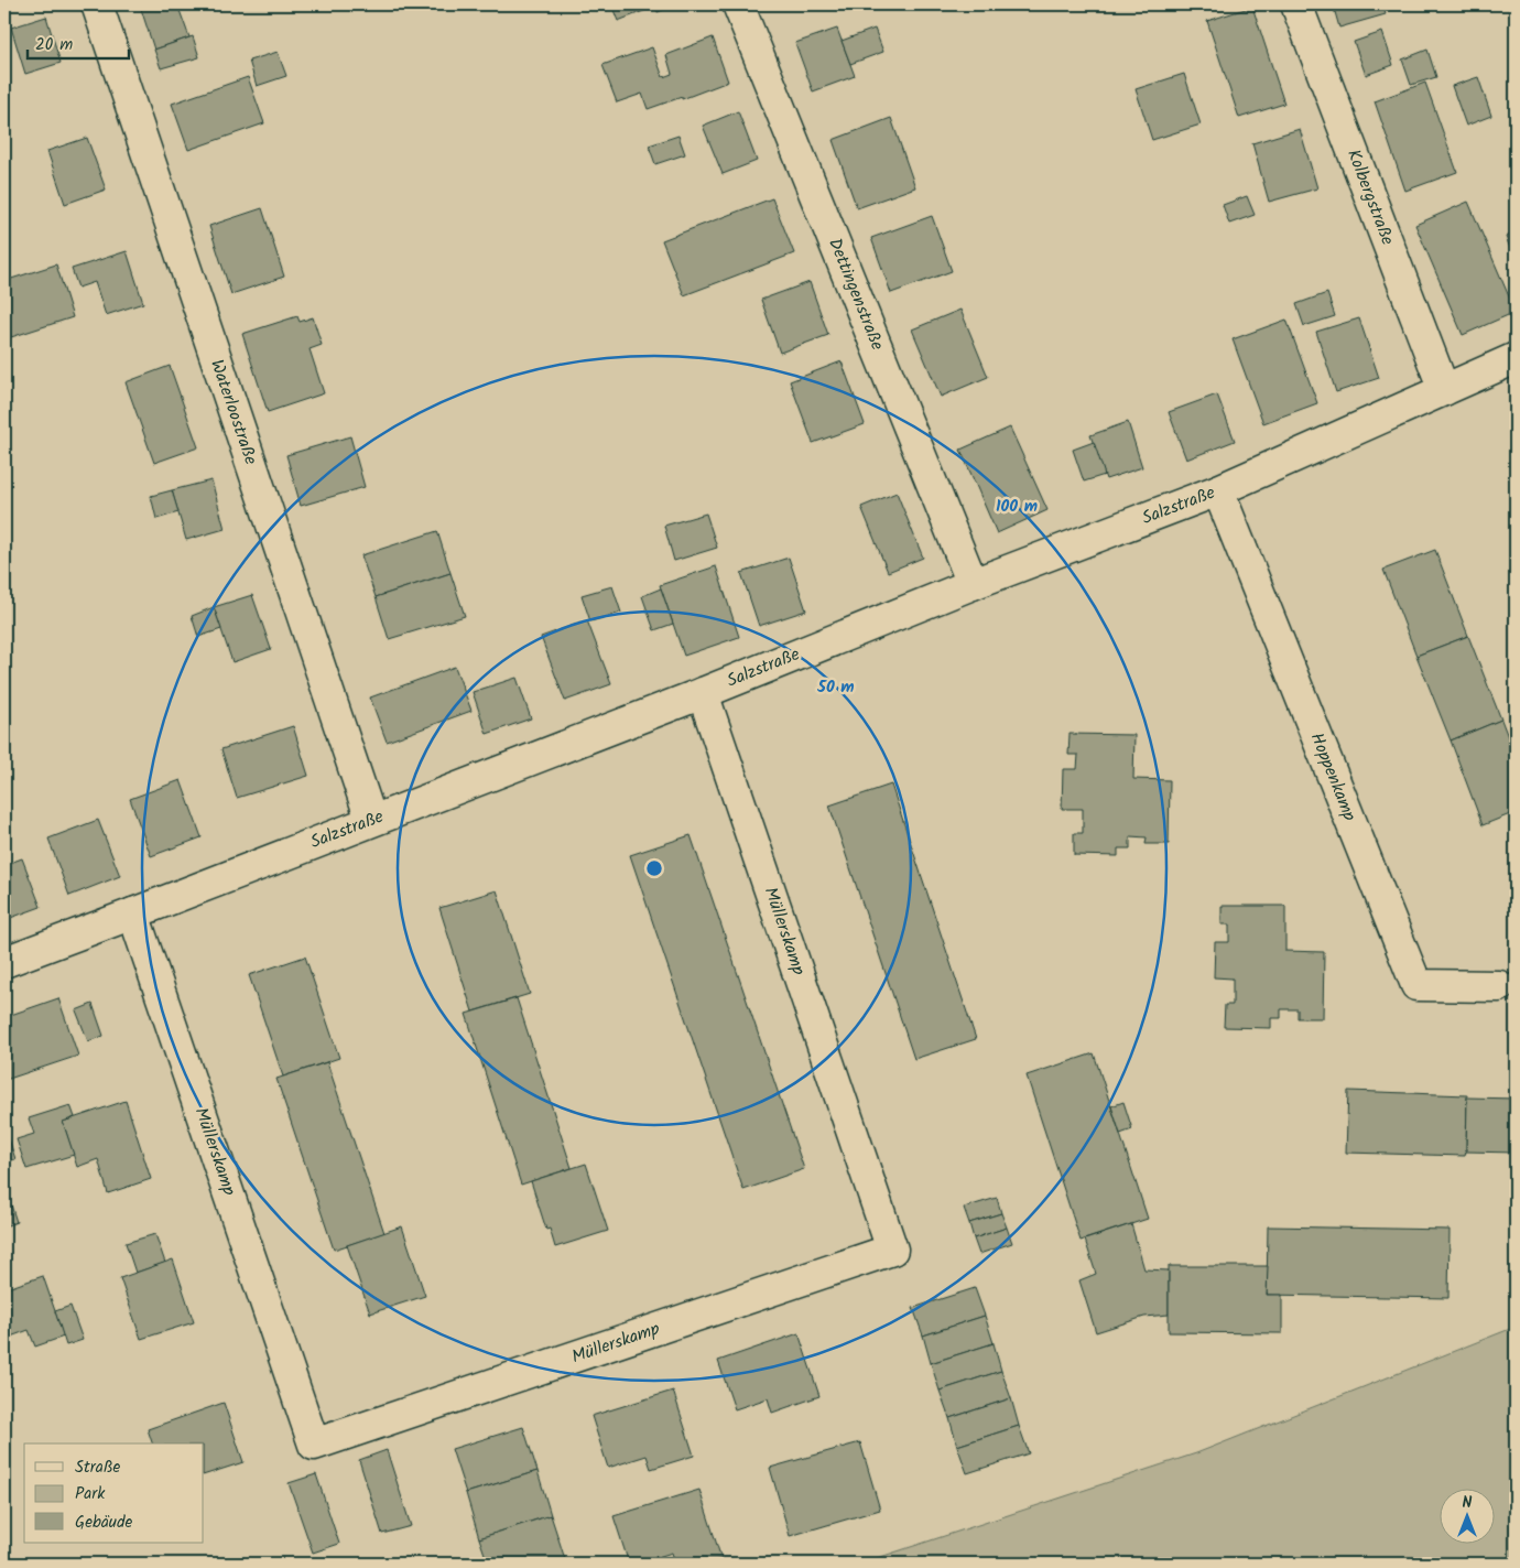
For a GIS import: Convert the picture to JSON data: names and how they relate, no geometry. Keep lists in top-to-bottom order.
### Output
{
  "streets": {
    "street": [
      "Kolbergstraße",
      "Dettingenstraße",
      "Waterloostraße",
      "Salzstraße",
      "Hoppenkamp",
      "Müllerskamp"
    ]
  },
  "crossings": [
    ["Kolbergstraße", "Salzstraße"],
    ["Dettingenstraße", "Salzstraße"],
    ["Waterloostraße", "Salzstraße"],
    ["Salzstraße", "Hoppenkamp"],
    ["Salzstraße", "Müllerskamp"]
  ],
  "legend": ["Straße", "Park", "Gebäude"],
  "scale_bar": "20 m",
  "north": "top",
  "rings": ["100 m", "50 m"]
}
